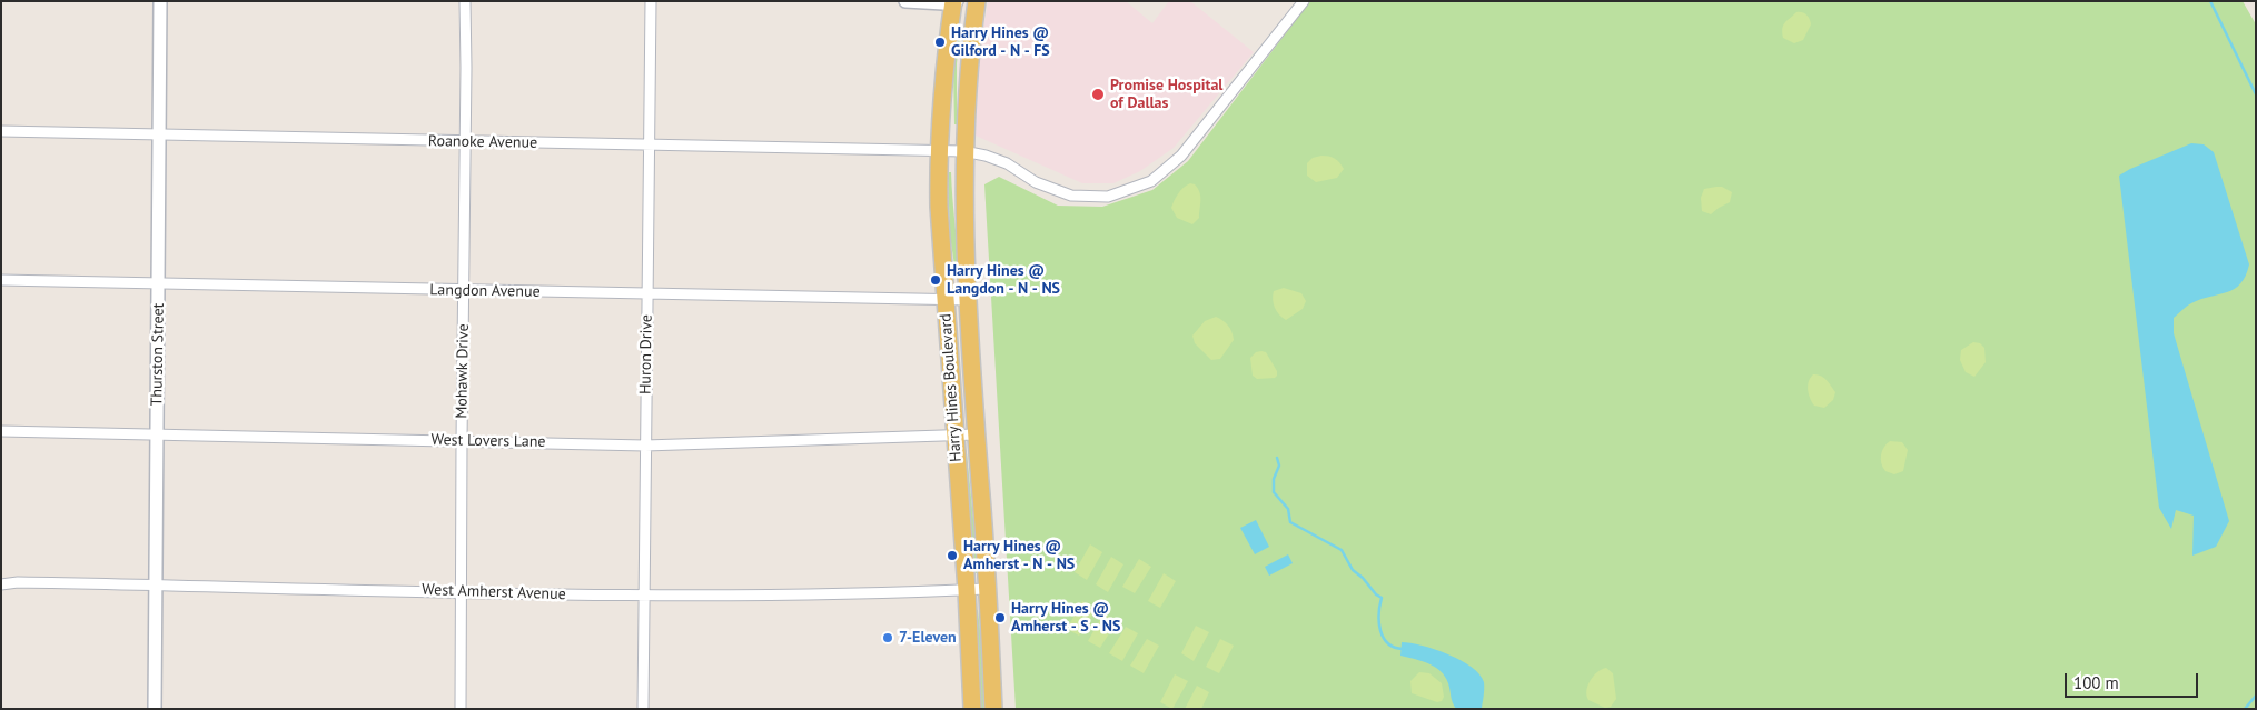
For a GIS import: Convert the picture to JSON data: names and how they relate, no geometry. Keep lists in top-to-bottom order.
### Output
{
  "streets": {
    "main road": ["Harry Hines Boulevard"],
    "street": [
      "Roanoke Avenue",
      "Langdon Avenue",
      "Thurston Street",
      "Huron Drive",
      "Mohawk Drive",
      "West Lovers Lane",
      "West Amherst Avenue"
    ]
  },
  "crossings": [
    ["Roanoke Avenue", "Thurston Street"],
    ["Roanoke Avenue", "Huron Drive"],
    ["Roanoke Avenue", "Mohawk Drive"],
    ["Roanoke Avenue", "Harry Hines Boulevard"],
    ["Langdon Avenue", "Thurston Street"],
    ["Langdon Avenue", "Huron Drive"],
    ["Langdon Avenue", "Mohawk Drive"],
    ["Langdon Avenue", "Harry Hines Boulevard"],
    ["Thurston Street", "West Lovers Lane"],
    ["Thurston Street", "West Amherst Avenue"],
    ["Huron Drive", "West Lovers Lane"],
    ["Huron Drive", "West Amherst Avenue"],
    ["Mohawk Drive", "West Lovers Lane"],
    ["Mohawk Drive", "West Amherst Avenue"],
    ["Harry Hines Boulevard", "West Lovers Lane"],
    ["Harry Hines Boulevard", "West Amherst Avenue"]
  ],
  "places": [
    "Harry Hines @ Gilford - N - FS",
    "Promise Hospital of Dallas",
    "Harry Hines @ Langdon - N - NS",
    "Harry Hines @ Amherst - N - NS",
    "Harry Hines @ Amherst - S - NS",
    "7-Eleven"
  ],
  "scale_bar": "100 m"
}
